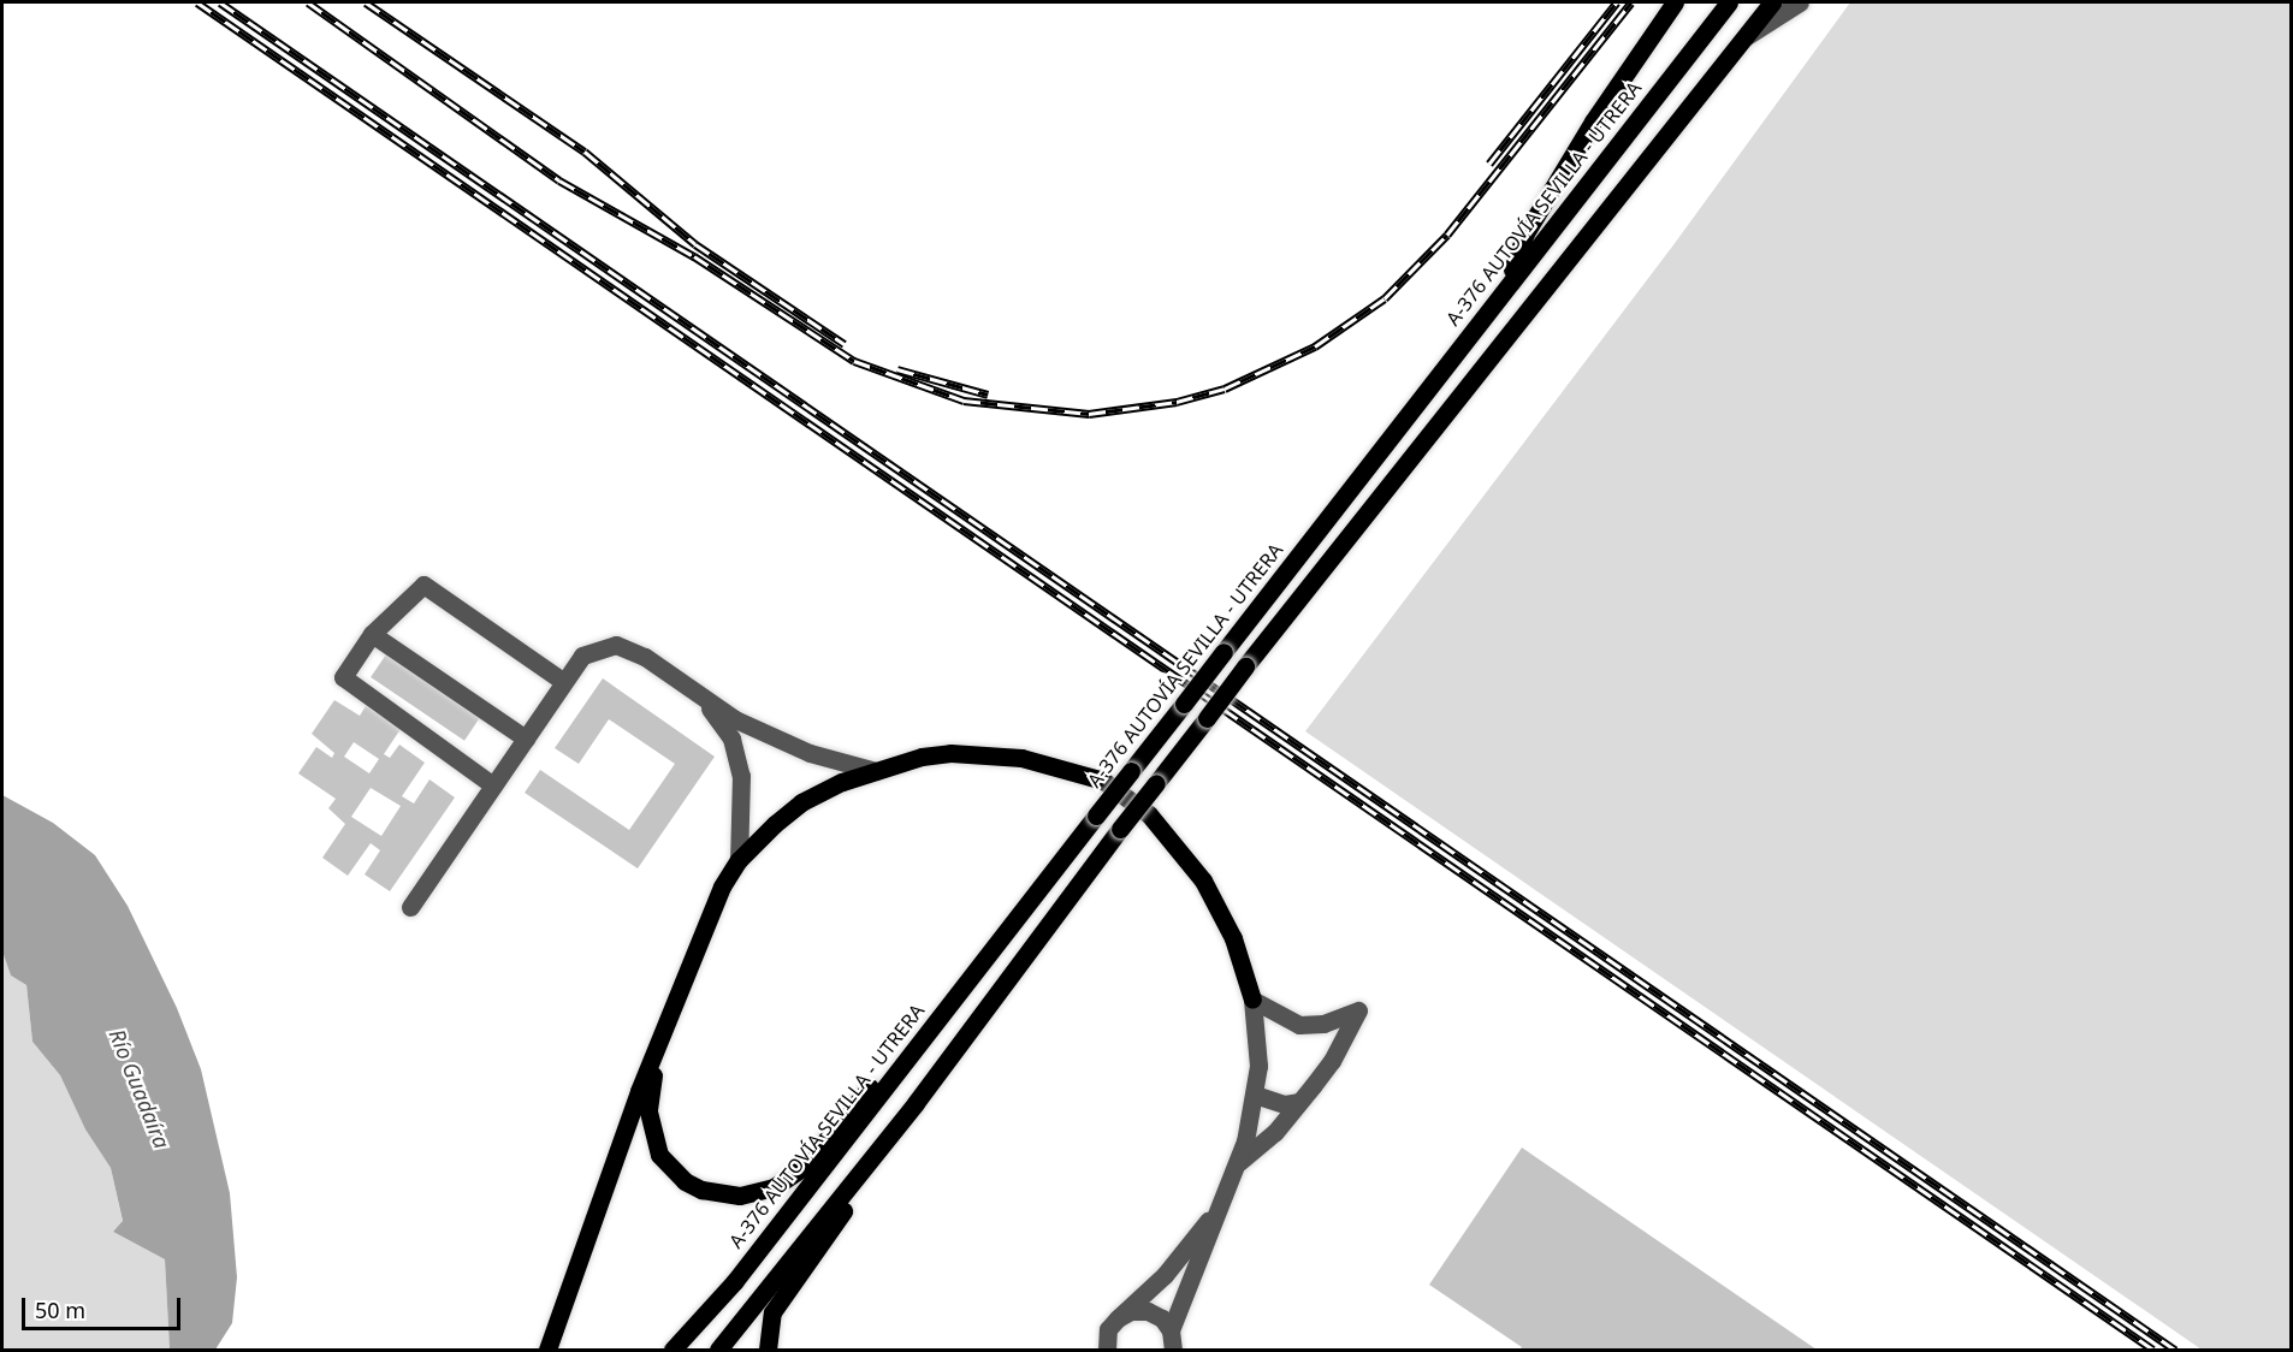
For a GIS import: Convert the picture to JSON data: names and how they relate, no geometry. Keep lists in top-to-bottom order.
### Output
{
  "streets": {
    "main road": ["A-376 AUTOVÍA SEVILLA - UTRERA"]
  },
  "water": ["Río Guadaíra"],
  "scale_bar": "50 m"
}
